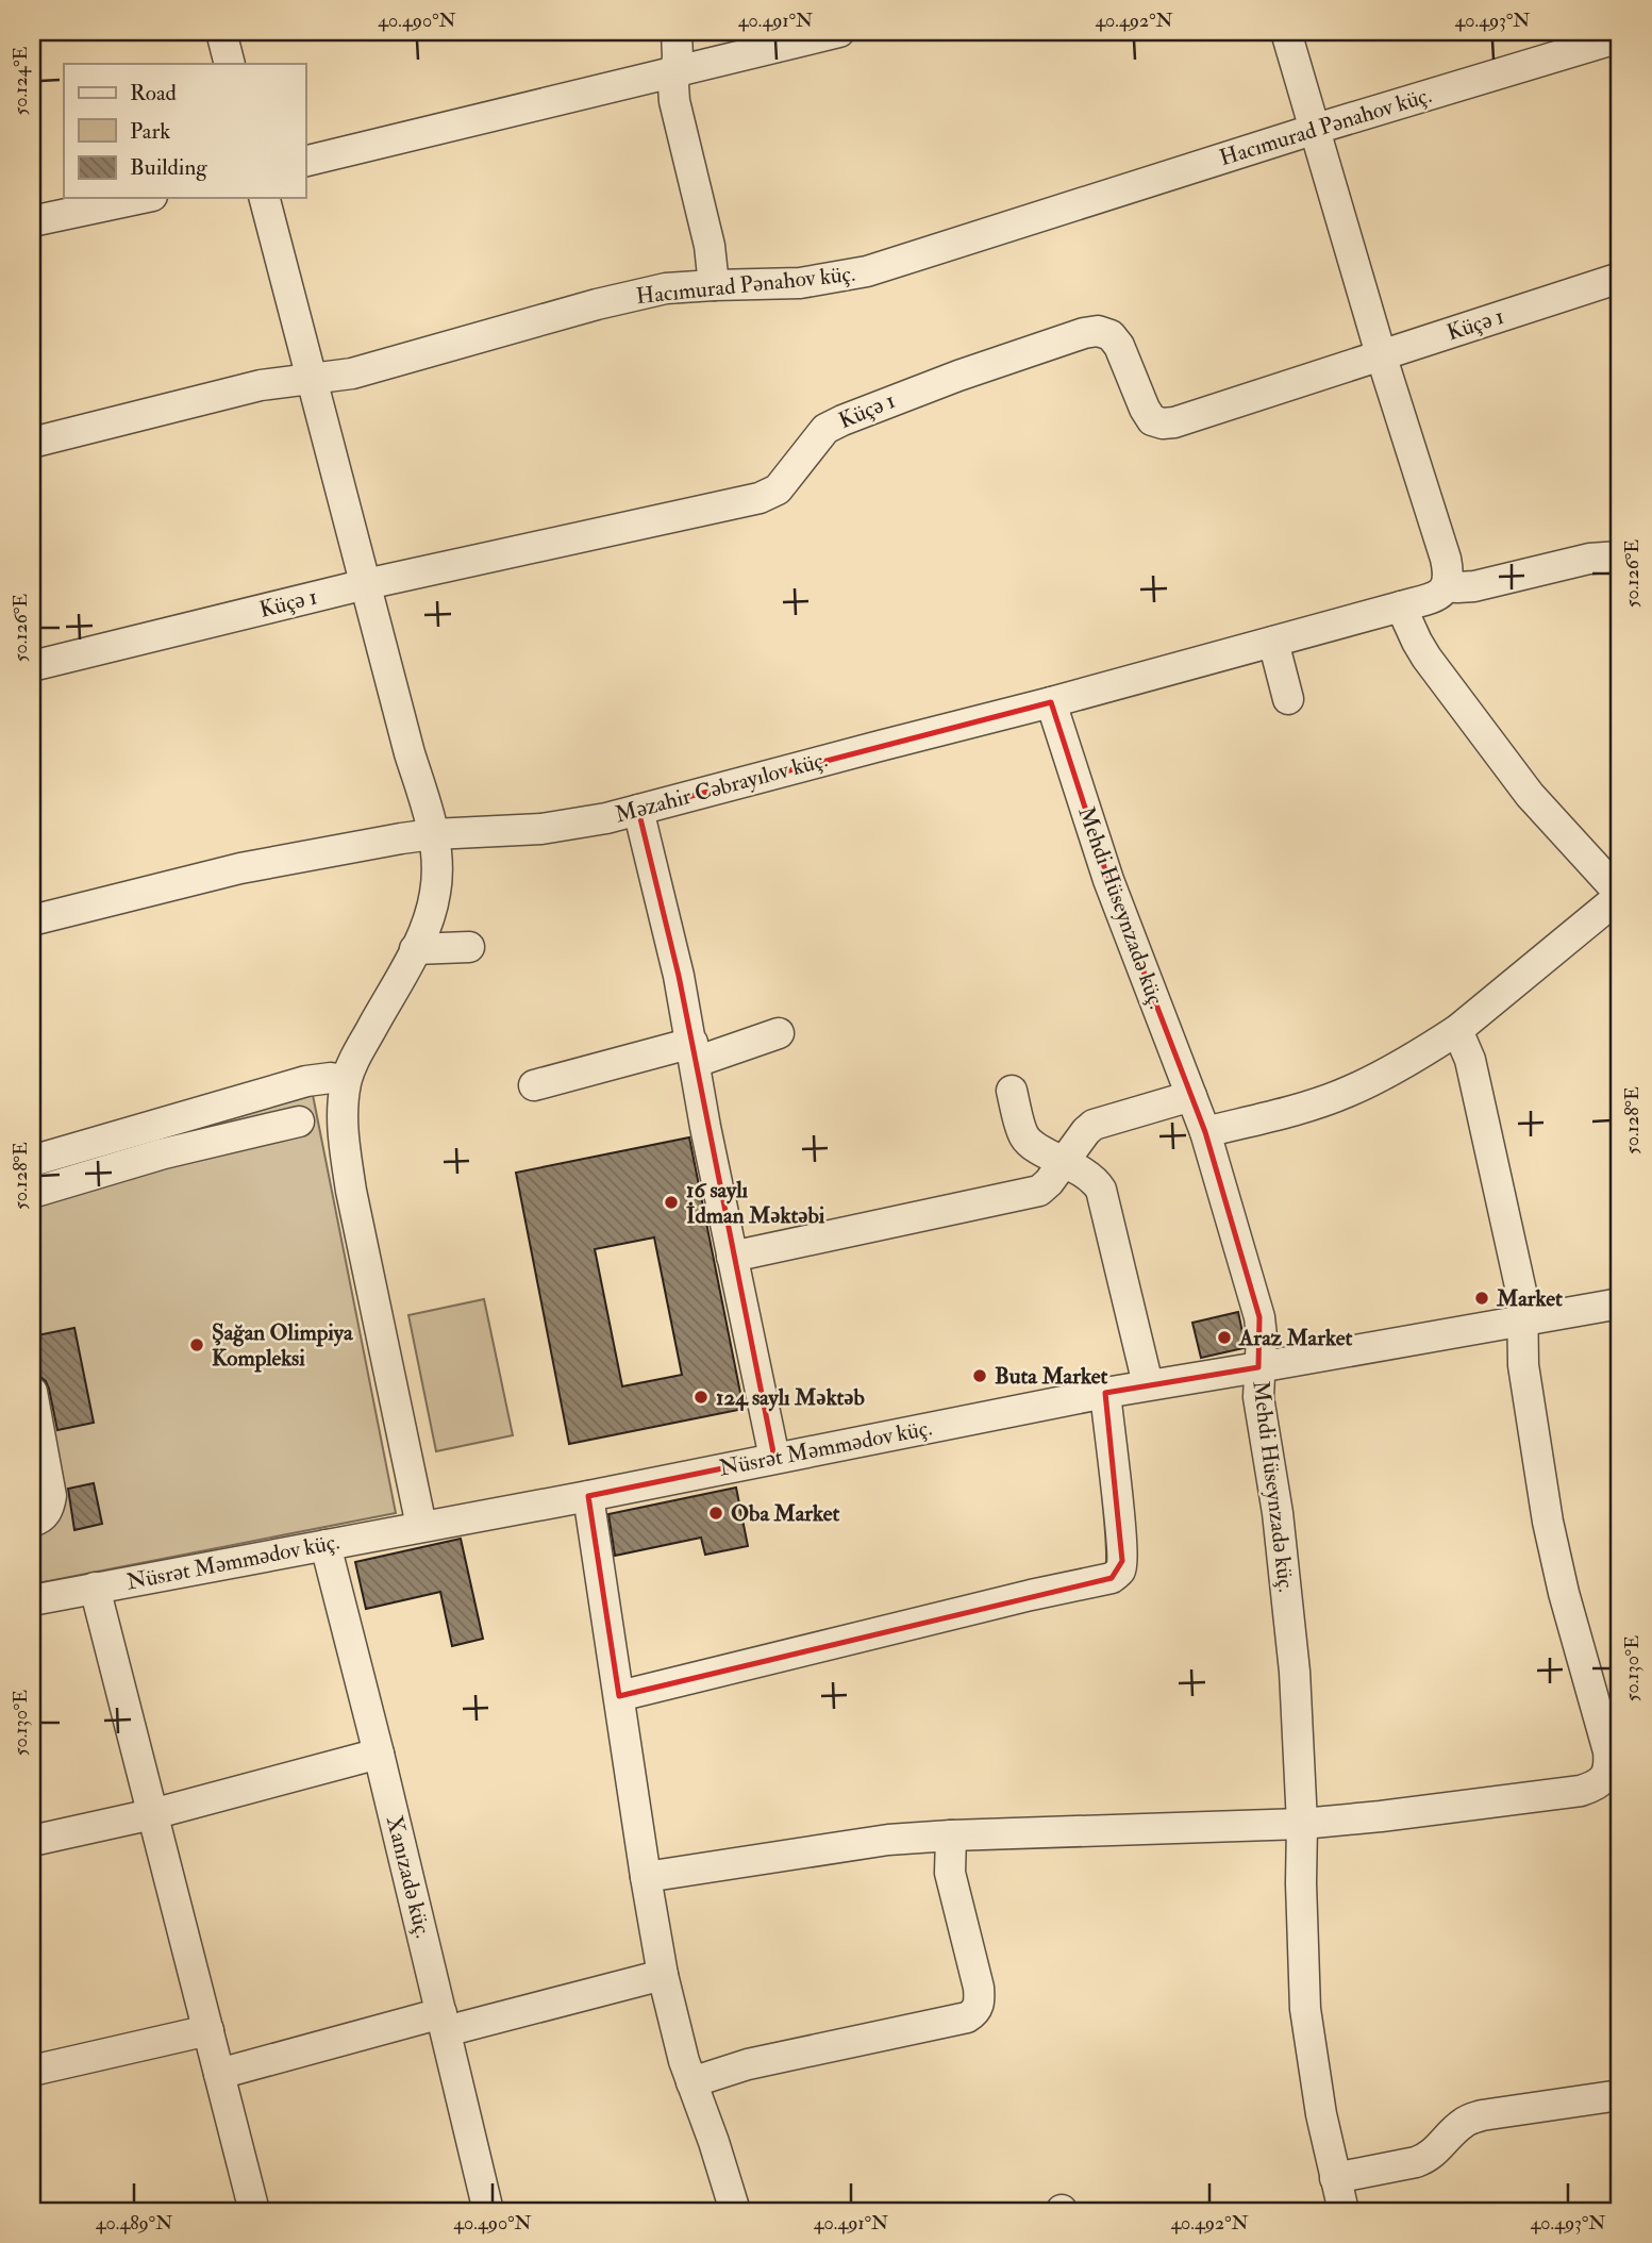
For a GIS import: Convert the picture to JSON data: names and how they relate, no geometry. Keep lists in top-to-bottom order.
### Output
{
  "streets": {
    "street": [
      "Hacımurad Pənahov küç.",
      "Küçə 1",
      "Məzahir Cəbrayılov küç.",
      "Mehdi Hüseynzadə küç.",
      "Nüsrət Məmmədov küç.",
      "Xanızadə küç."
    ]
  },
  "crossings": [
    ["Məzahir Cəbrayılov küç.", "Mehdi Hüseynzadə küç."],
    ["Mehdi Hüseynzadə küç.", "Nüsrət Məmmədov küç."],
    ["Nüsrət Məmmədov küç.", "Xanızadə küç."]
  ],
  "places": [
    "16 saylı İdman Məktəbi",
    "Market",
    "Araz Market",
    "Şağan Olimpiya Kompleksi",
    "Buta Market",
    "124 saylı Məktəb",
    "Oba Market"
  ],
  "legend": ["Road", "Park", "Building"],
  "coordinates": [
    "40.490°N",
    "40.491°N",
    "40.492°N",
    "40.493°N",
    "50.124°E",
    "50.126°E",
    "50.128°E",
    "50.130°E",
    "40.489°N"
  ]
}
